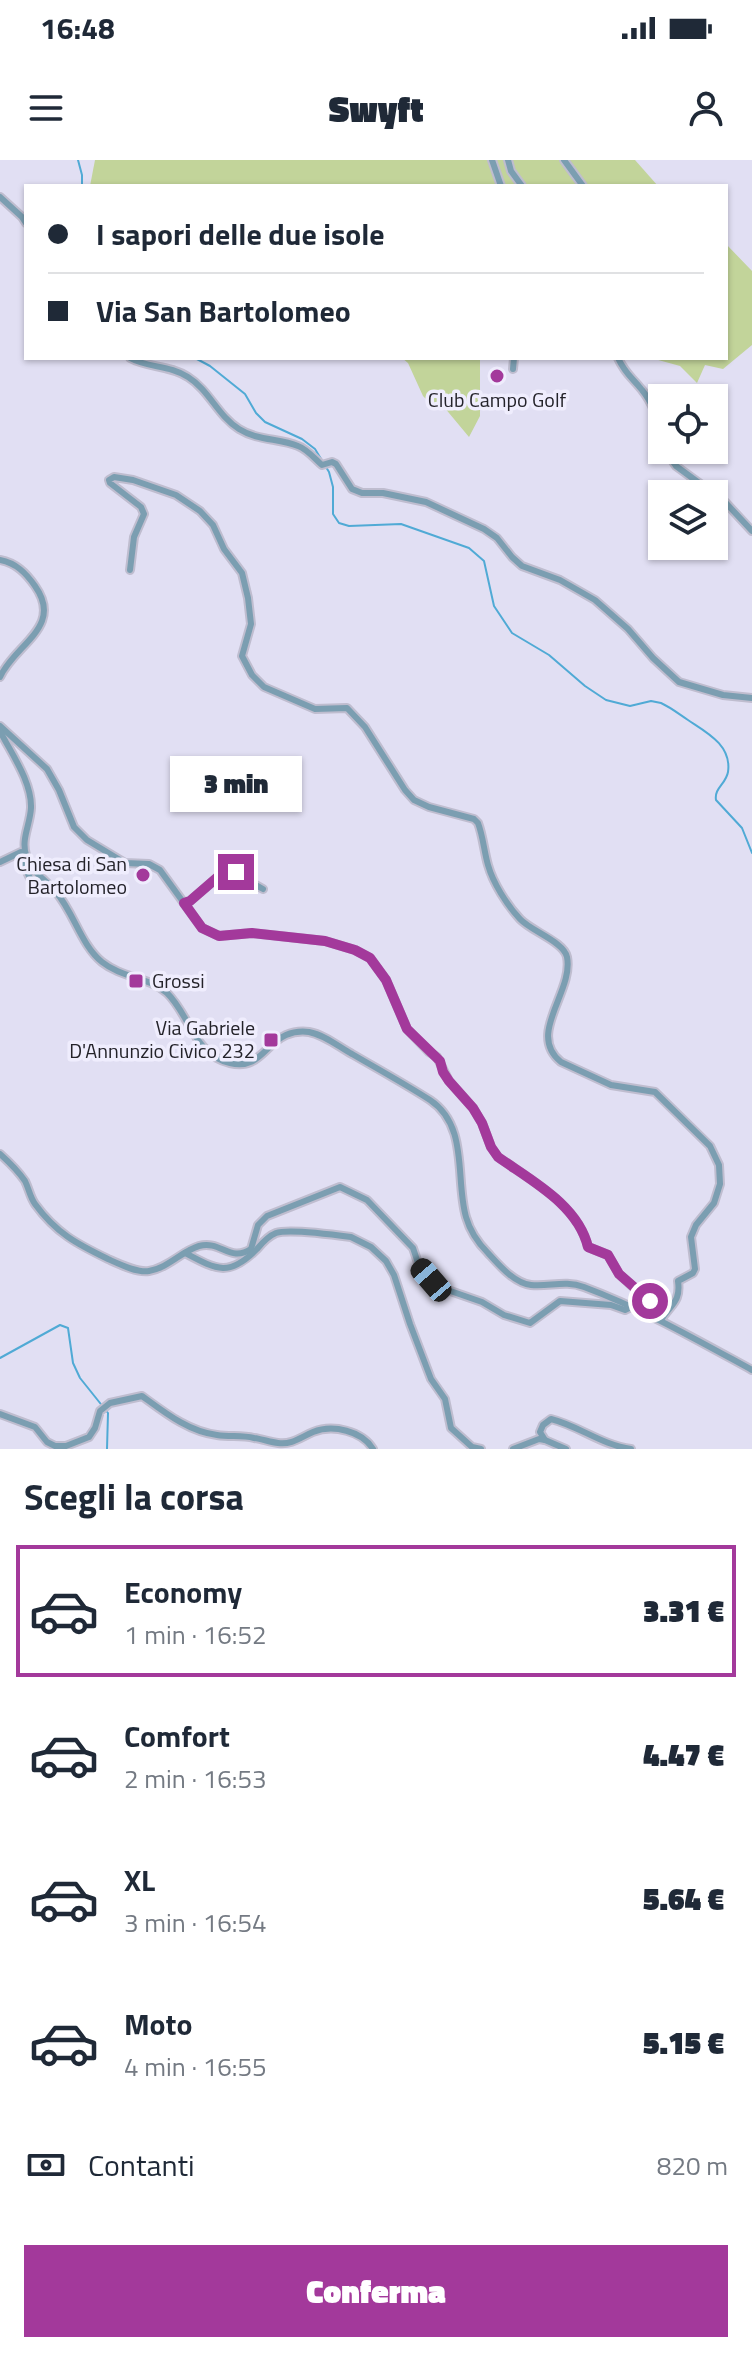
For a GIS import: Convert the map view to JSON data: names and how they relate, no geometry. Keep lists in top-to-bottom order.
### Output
{
  "places": {
    "other": ["Club Campo Golf", "Chiesa di San Bartolomeo"],
    "transit": ["Grossi", "Via Gabriele D'Annunzio Civico 232"]
  },
  "page": {
    "status": "16:48",
    "header": "Swyft",
    "banner": ["I sapori delle due isole", "Via San Bartolomeo"],
    "bubble": "3 min",
    "heading": "Scegli la corsa",
    "list": [
      {
        "name": "Economy",
        "note": "1 min · 16:52",
        "value": "3.31 €"
      },
      {
        "name": "Comfort",
        "note": "2 min · 16:53",
        "value": "4.47 €"
      },
      {
        "name": "XL",
        "note": "3 min · 16:54",
        "value": "5.64 €"
      },
      {
        "name": "Moto",
        "note": "4 min · 16:55",
        "value": "5.15 €"
      }
    ],
    "pay": ["Contanti", "820 m"],
    "buttons": "Conferma"
  }
}
